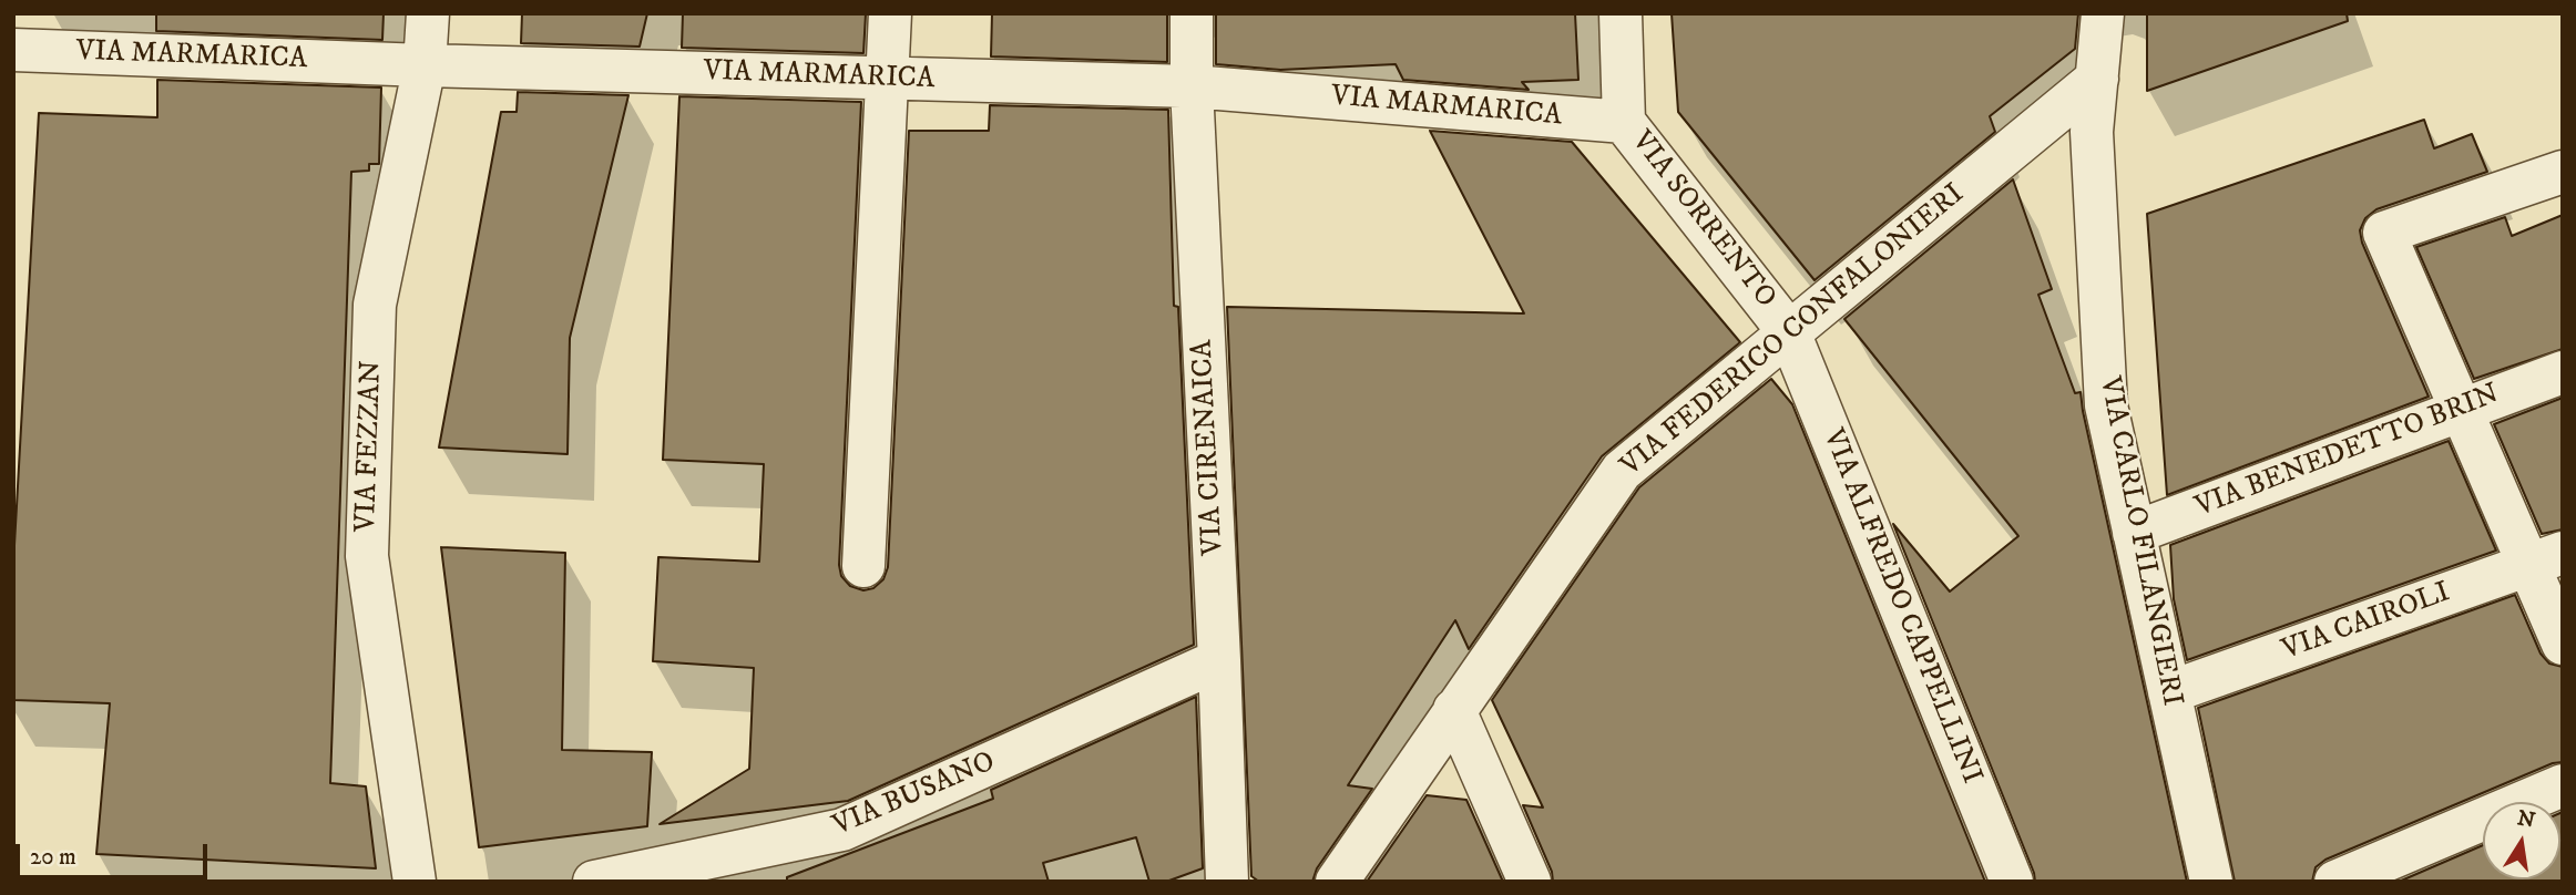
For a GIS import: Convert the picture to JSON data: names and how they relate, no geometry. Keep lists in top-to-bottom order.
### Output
{
  "streets": {
    "street": [
      "VIA MARMARICA",
      "VIA SORRENTO",
      "VIA FEDERICO CONFALONIERI",
      "VIA FEZZAN",
      "VIA CIRENAICA",
      "VIA BENEDETTO BRIN",
      "VIA CARLO FILANGIERI",
      "VIA ALFREDO CAPPELLINI",
      "VIA CAIROLI",
      "VIA BUSANO"
    ]
  },
  "crossings": [
    ["VIA MARMARICA", "VIA SORRENTO"],
    ["VIA MARMARICA", "VIA FEZZAN"],
    ["VIA MARMARICA", "VIA CIRENAICA"],
    ["VIA SORRENTO", "VIA FEDERICO CONFALONIERI"],
    ["VIA SORRENTO", "VIA ALFREDO CAPPELLINI"],
    ["VIA FEDERICO CONFALONIERI", "VIA CARLO FILANGIERI"],
    ["VIA FEDERICO CONFALONIERI", "VIA ALFREDO CAPPELLINI"],
    ["VIA CIRENAICA", "VIA BUSANO"],
    ["VIA BENEDETTO BRIN", "VIA CARLO FILANGIERI"],
    ["VIA CARLO FILANGIERI", "VIA CAIROLI"]
  ],
  "scale_bar": "20 m",
  "north": "top"
}
